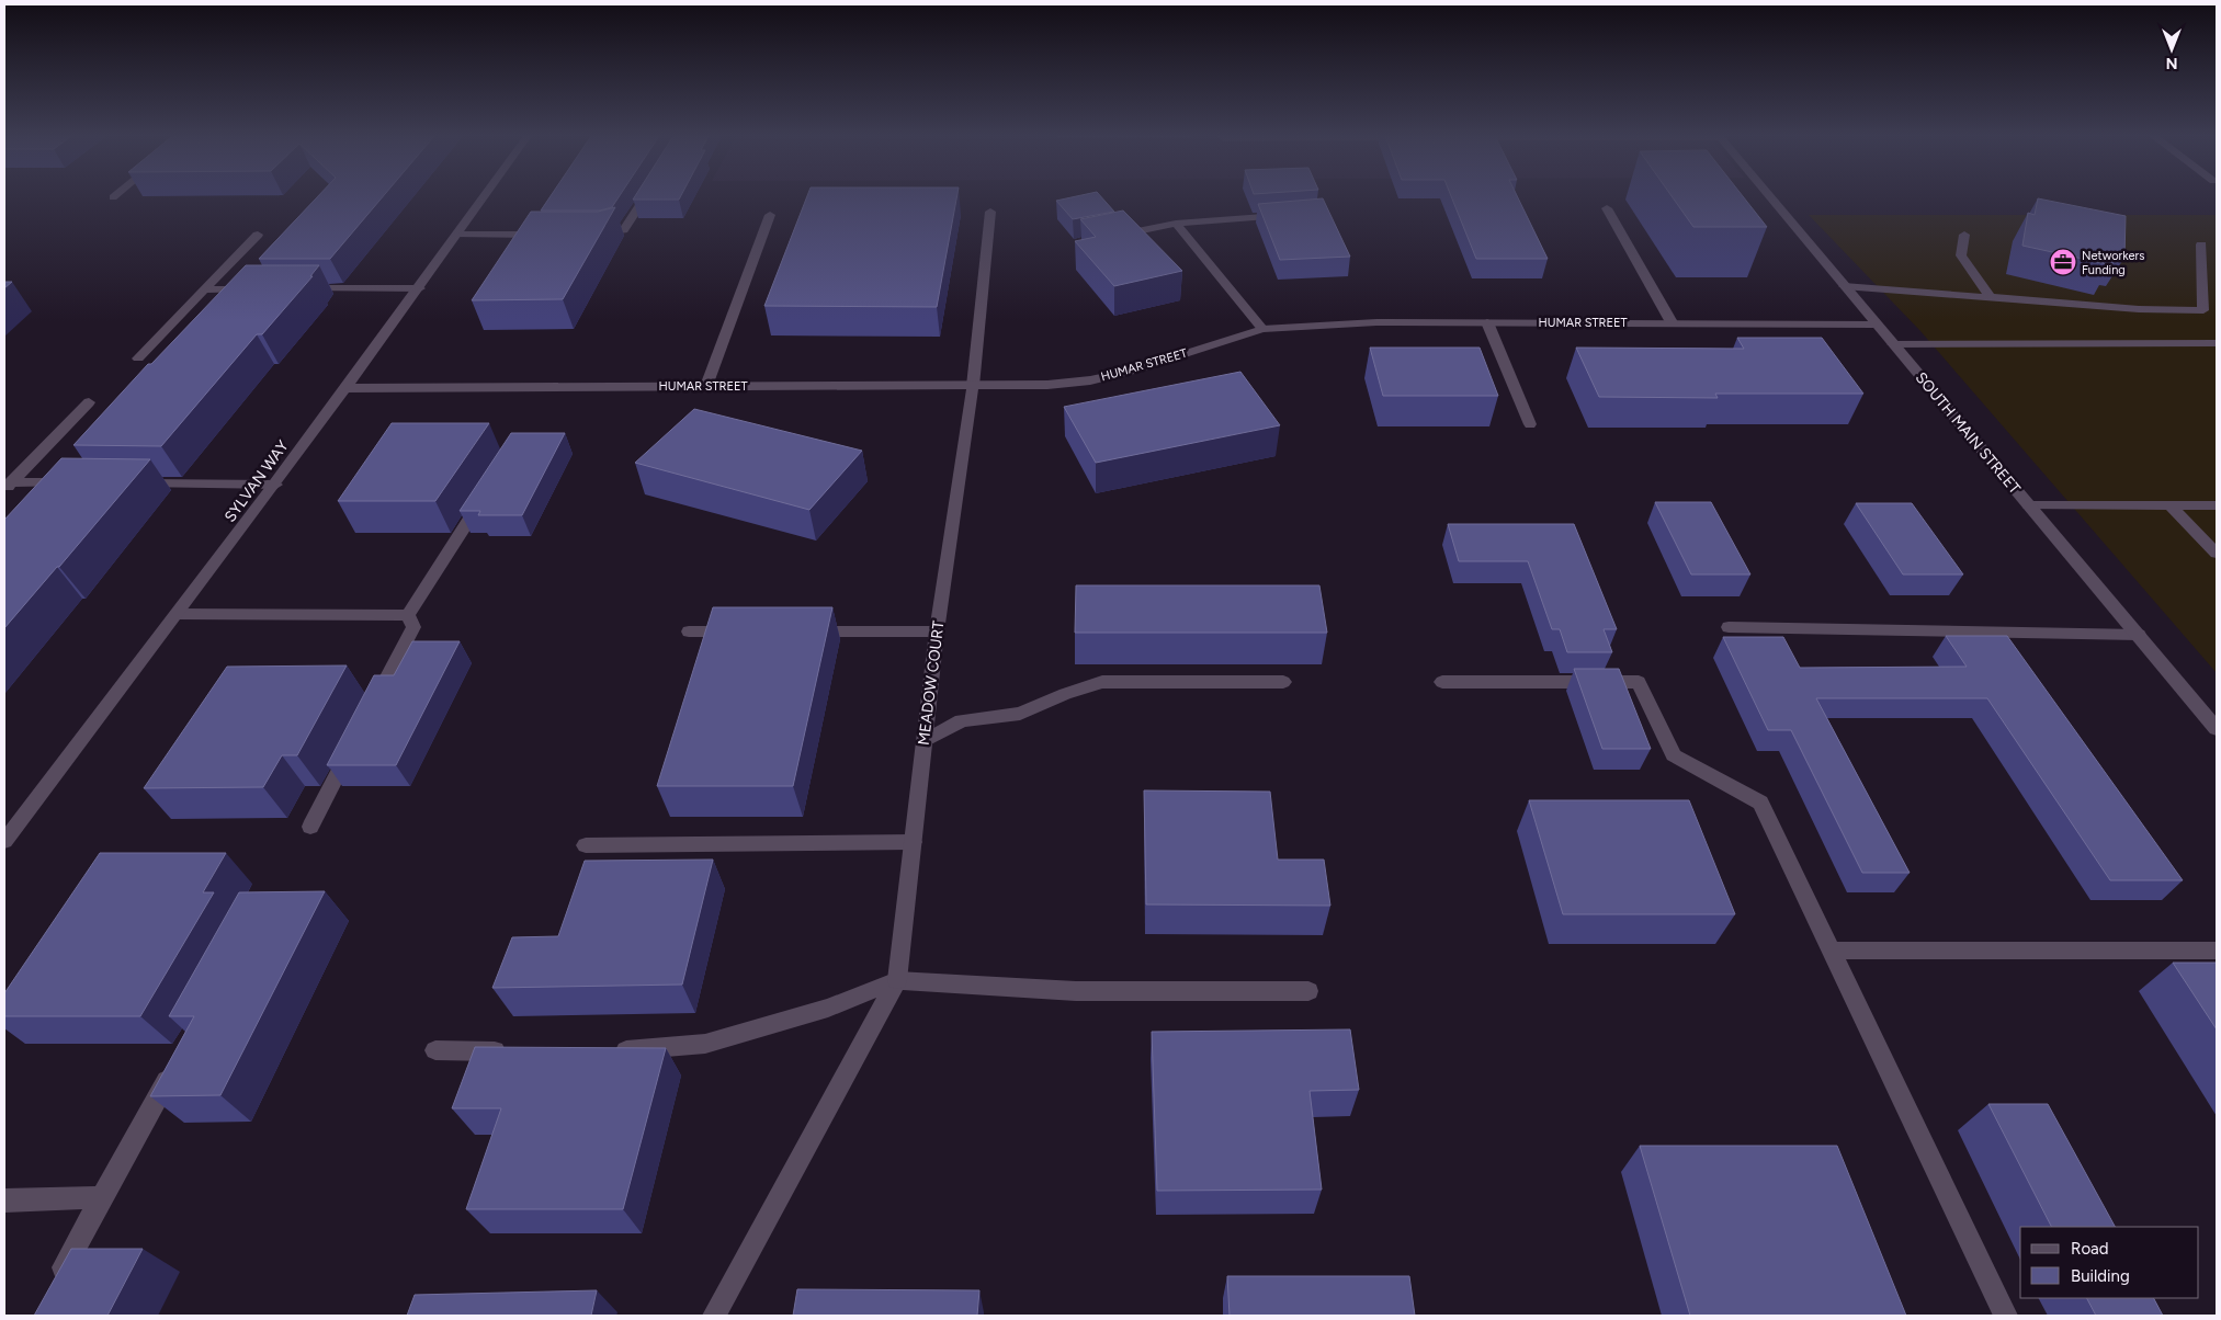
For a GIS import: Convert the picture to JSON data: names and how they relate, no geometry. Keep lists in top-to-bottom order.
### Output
{
  "streets": {
    "street": [
      "HUMAR STREET",
      "SOUTH MAIN STREET",
      "SYLVAN WAY",
      "MEADOW COURT"
    ]
  },
  "crossings": [
    ["HUMAR STREET", "SOUTH MAIN STREET"],
    ["HUMAR STREET", "SYLVAN WAY"],
    ["HUMAR STREET", "MEADOW COURT"]
  ],
  "places": {
    "office": ["Networkers Funding"]
  },
  "legend": ["Road", "Building"],
  "north": "bottom"
}
